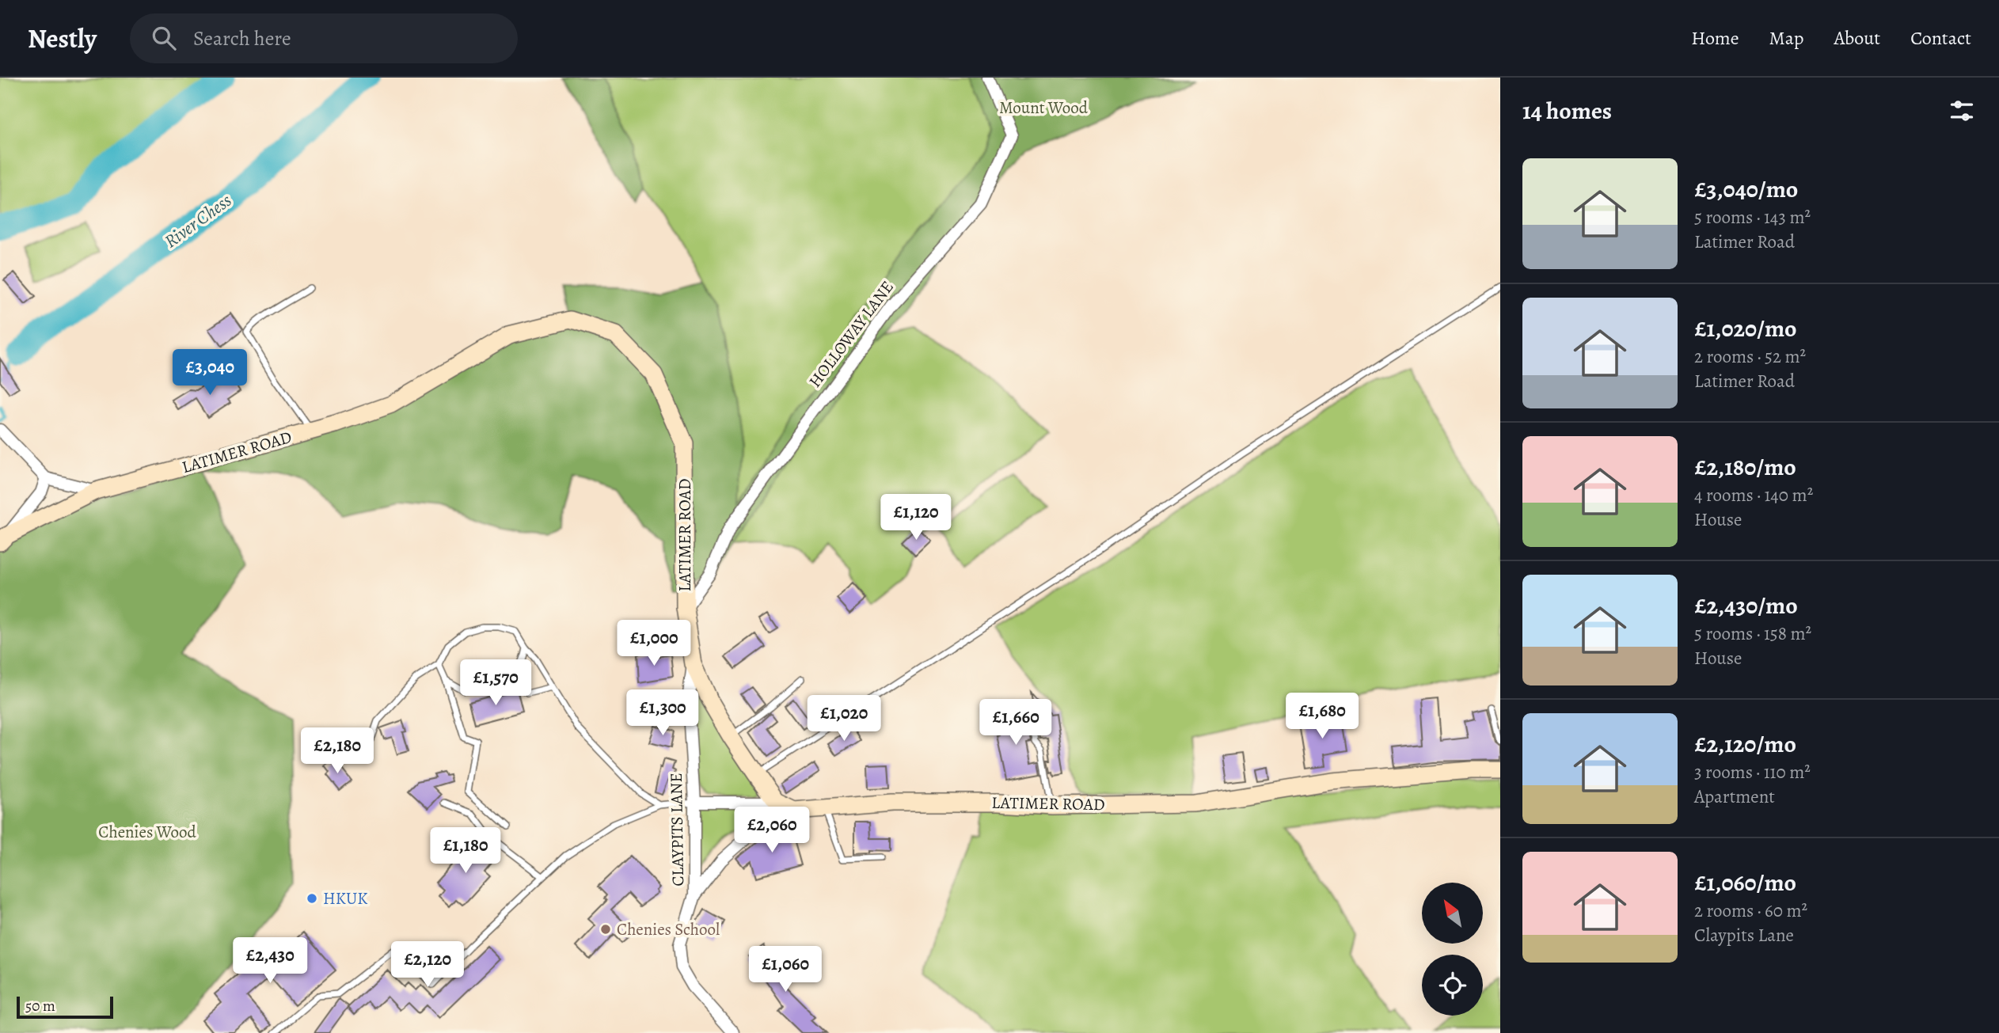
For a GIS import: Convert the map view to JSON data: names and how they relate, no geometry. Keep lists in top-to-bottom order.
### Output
{
  "streets": {
    "street": ["HOLLOWAY LANE", "LATIMER ROAD", "CLAYPITS LANE"]
  },
  "crossings": [
    ["HOLLOWAY LANE", "LATIMER ROAD"],
    ["LATIMER ROAD", "CLAYPITS LANE"]
  ],
  "water": ["River Chess"],
  "parks": ["Mount Wood", "Chenies Wood"],
  "places": ["HKUK", "Chenies School"],
  "scale_bar": "50 m",
  "north": "top left",
  "page": {
    "header": "Nestly",
    "search": "Search here",
    "nav": [
      "Home",
      "Map",
      "About",
      "Contact"
    ],
    "heading": "14 homes",
    "list": [
      {
        "name": "£3,040/mo",
        "note": "5 rooms · 143 m² · Latimer Road"
      },
      {
        "name": "£1,020/mo",
        "note": "2 rooms · 52 m² · Latimer Road"
      },
      {
        "name": "£2,180/mo",
        "note": "4 rooms · 140 m² · House"
      },
      {
        "name": "£2,430/mo",
        "note": "5 rooms · 158 m² · House"
      },
      {
        "name": "£2,120/mo",
        "note": "3 rooms · 110 m² · Apartment"
      },
      {
        "name": "£1,060/mo",
        "note": "2 rooms · 60 m² · Claypits Lane"
      }
    ],
    "price": [
      "£3,040",
      "£1,120",
      "£1,000",
      "£1,570",
      "£1,300",
      "£1,680",
      "£1,020",
      "£1,660",
      "£2,180",
      "£2,060",
      "£1,180",
      "£2,430",
      "£2,120",
      "£1,060"
    ],
    "scale": "50 m"
  }
}
